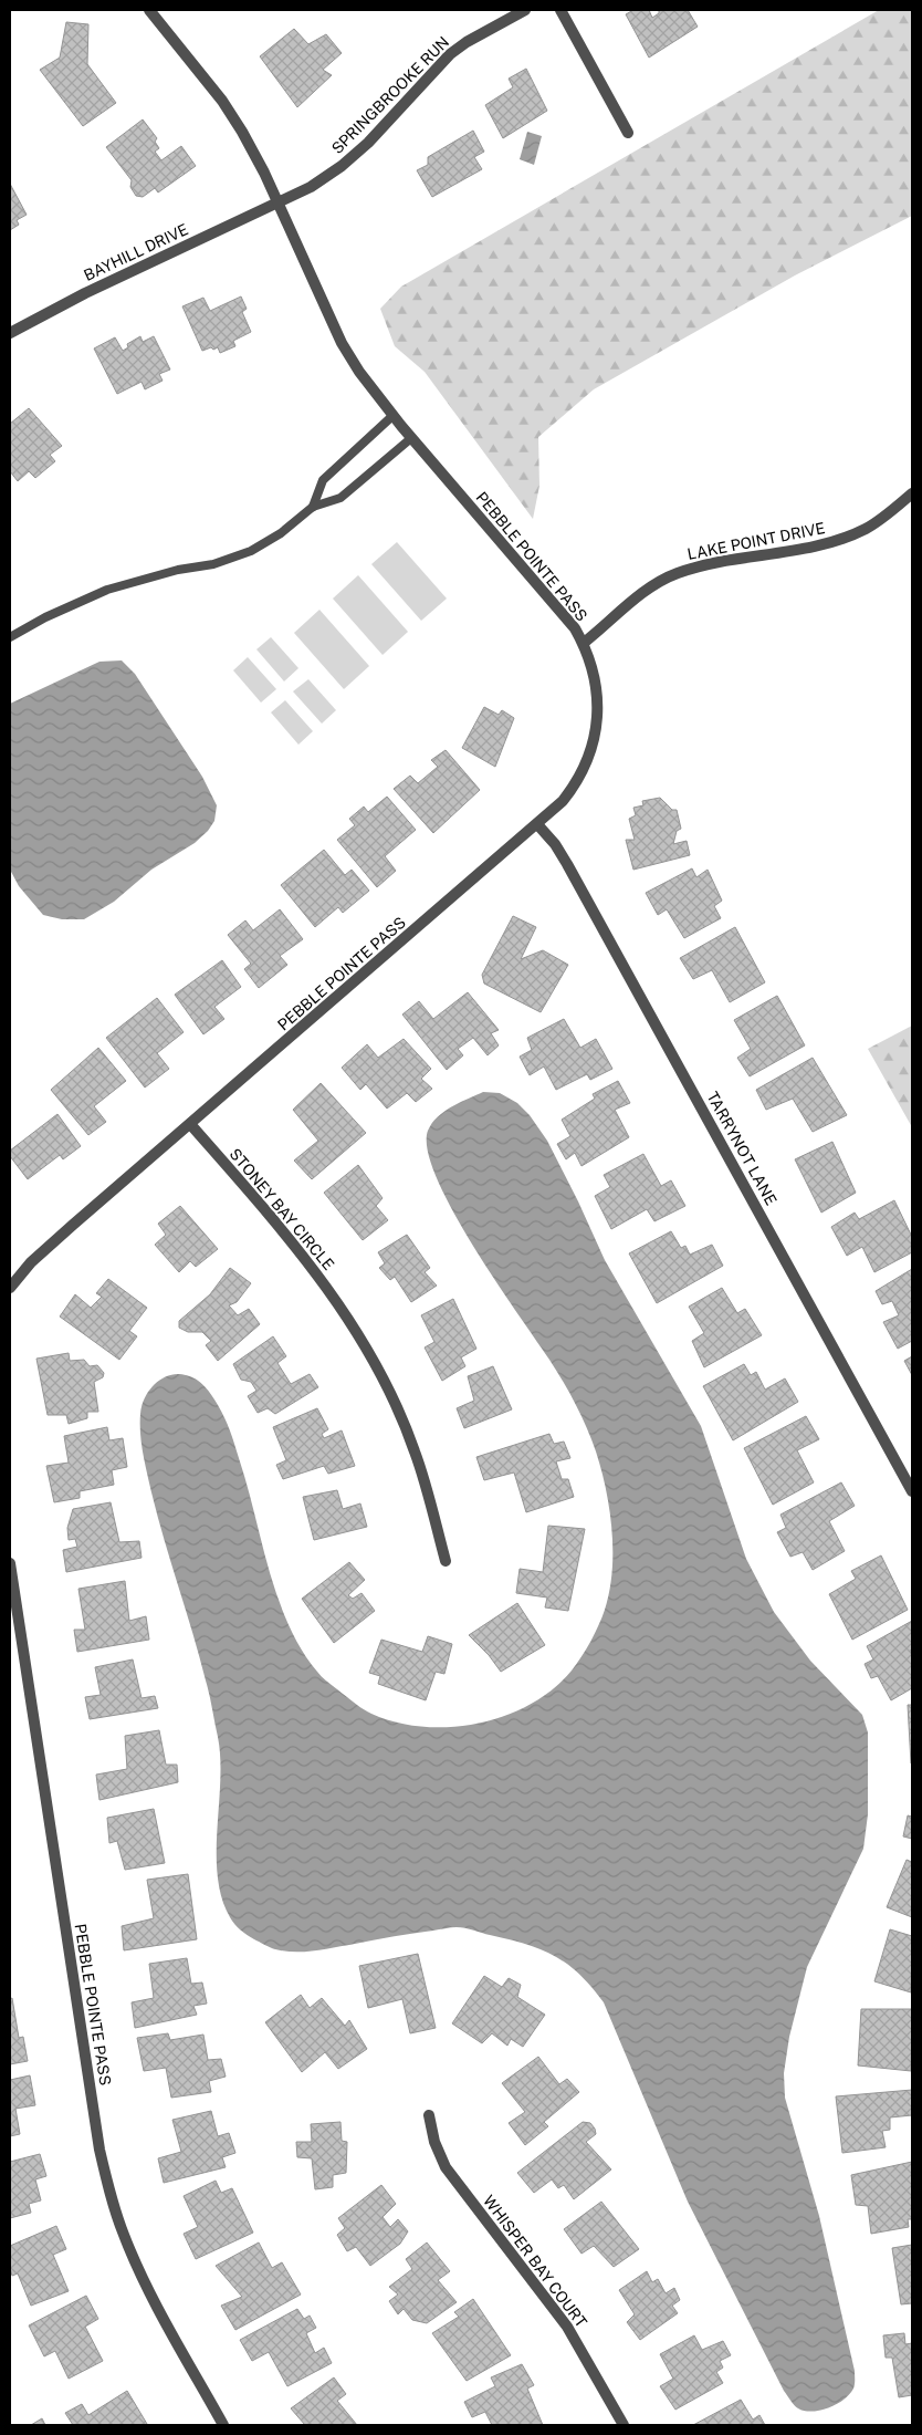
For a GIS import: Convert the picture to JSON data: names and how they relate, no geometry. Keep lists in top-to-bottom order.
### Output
{
  "streets": {
    "street": [
      "SPRINGBROOKE RUN",
      "BAYHILL DRIVE",
      "LAKE POINT DRIVE",
      "PEBBLE POINTE PASS",
      "TARRYNOT LANE",
      "STONEY BAY CIRCLE",
      "WHISPER BAY COURT"
    ]
  },
  "crossings": [
    ["SPRINGBROOKE RUN", "BAYHILL DRIVE"],
    ["SPRINGBROOKE RUN", "PEBBLE POINTE PASS"],
    ["BAYHILL DRIVE", "PEBBLE POINTE PASS"],
    ["LAKE POINT DRIVE", "PEBBLE POINTE PASS"],
    ["PEBBLE POINTE PASS", "TARRYNOT LANE"],
    ["PEBBLE POINTE PASS", "STONEY BAY CIRCLE"]
  ]
}
